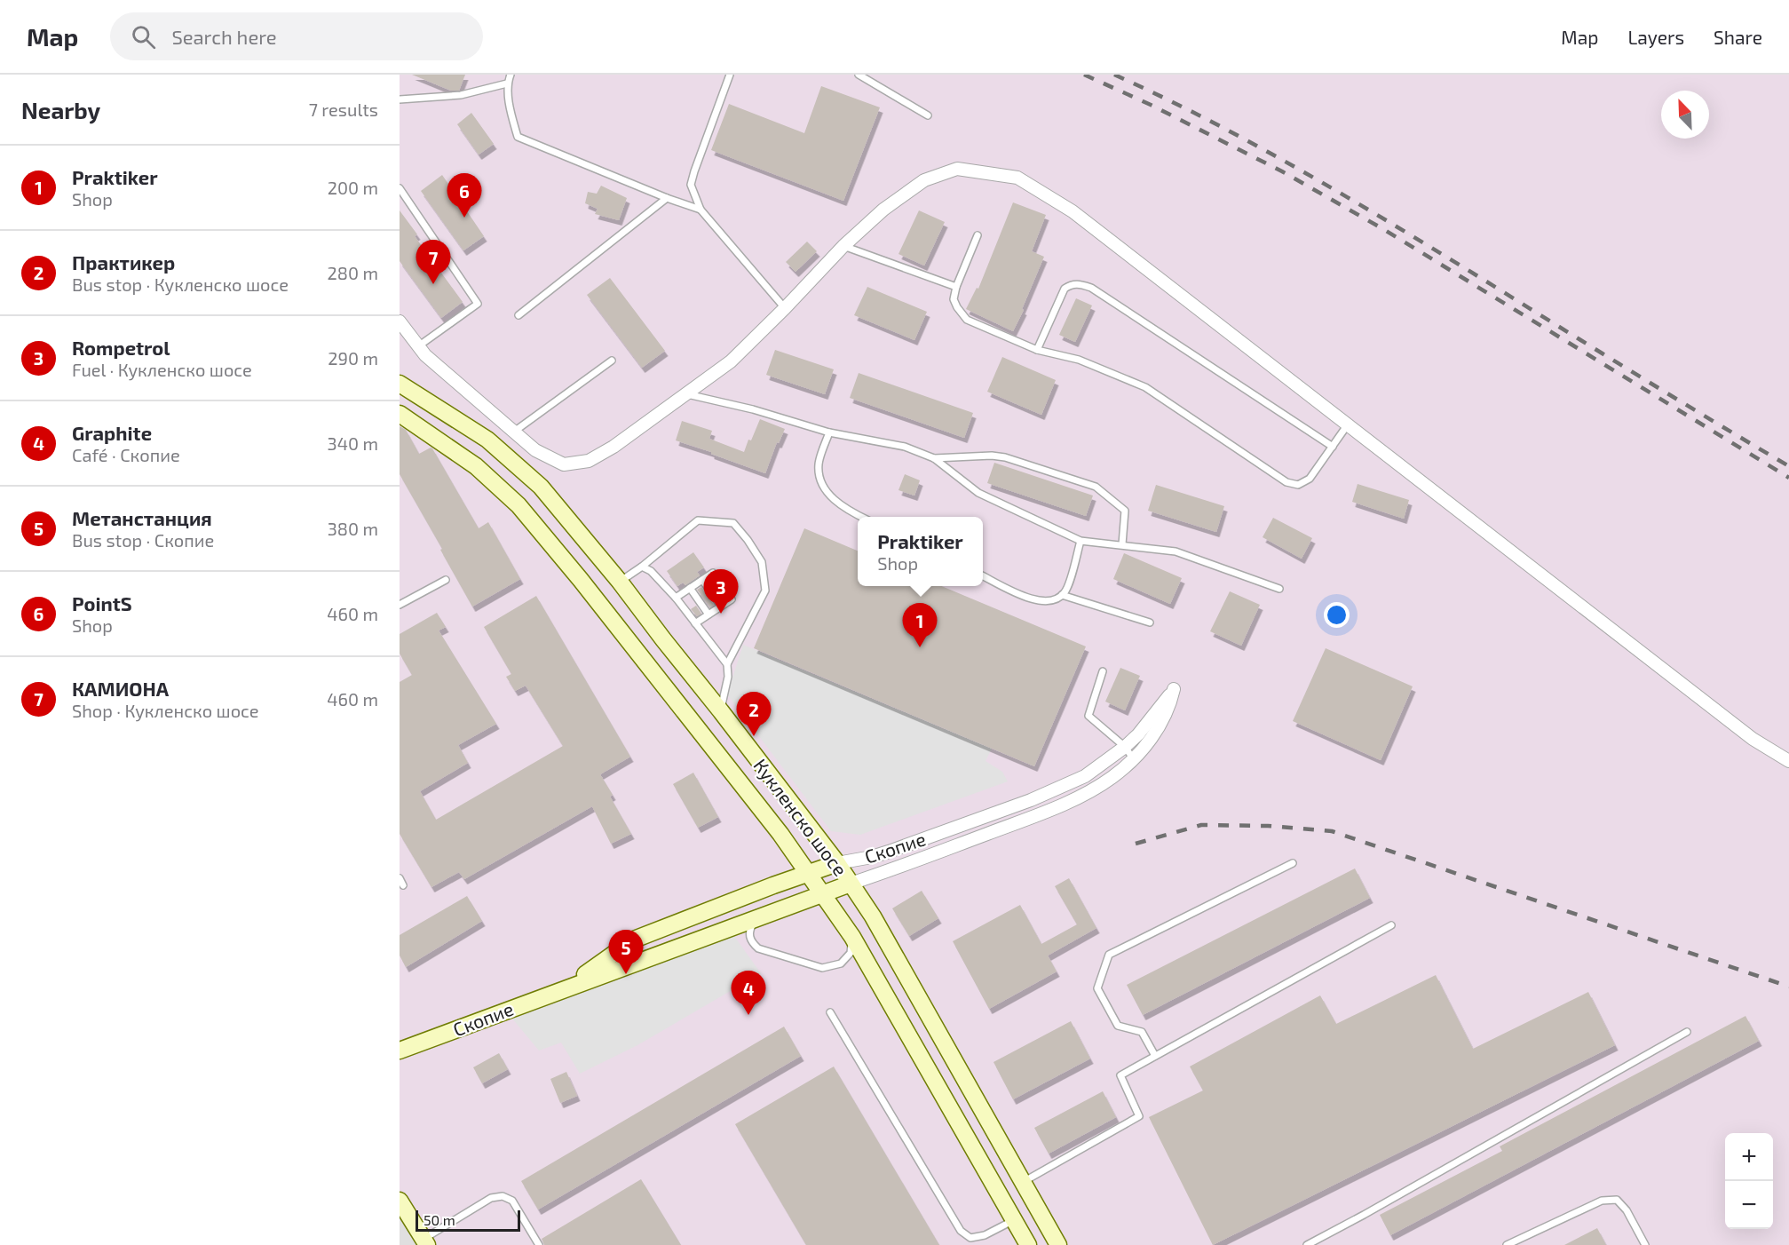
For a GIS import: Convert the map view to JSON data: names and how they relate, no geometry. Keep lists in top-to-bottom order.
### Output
{
  "streets": {
    "main road": ["Кукленско шосе", "Скопие"]
  },
  "crossings": [
    ["Кукленско шосе", "Скопие"]
  ],
  "scale_bar": "50 m",
  "north": "top left",
  "page": {
    "header": "Map",
    "search": "Search here",
    "nav": ["Map", "Layers", "Share"],
    "heading": ["Nearby", "7 results"],
    "list": [
      {
        "mark": "1",
        "name": "Praktiker",
        "note": "Shop",
        "value": "200 m"
      },
      {
        "mark": "2",
        "name": "Практикер",
        "note": "Bus stop · Кукленско шосе",
        "value": "280 m"
      },
      {
        "mark": "3",
        "name": "Rompetrol",
        "note": "Fuel · Кукленско шосе",
        "value": "290 m"
      },
      {
        "mark": "4",
        "name": "Graphite",
        "note": "Café · Скопие",
        "value": "340 m"
      },
      {
        "mark": "5",
        "name": "Метанстанция",
        "note": "Bus stop · Скопие",
        "value": "380 m"
      },
      {
        "mark": "6",
        "name": "PointS",
        "note": "Shop",
        "value": "460 m"
      },
      {
        "mark": "7",
        "name": "КАМИОНА",
        "note": "Shop · Кукленско шосе",
        "value": "460 m"
      }
    ],
    "pins": [
      "6",
      "7",
      "3",
      "1",
      "2",
      "5",
      "4"
    ],
    "popup": ["Praktiker", "Shop"],
    "map_buttons": ["+", "−"],
    "scale": "50 m"
  }
}
